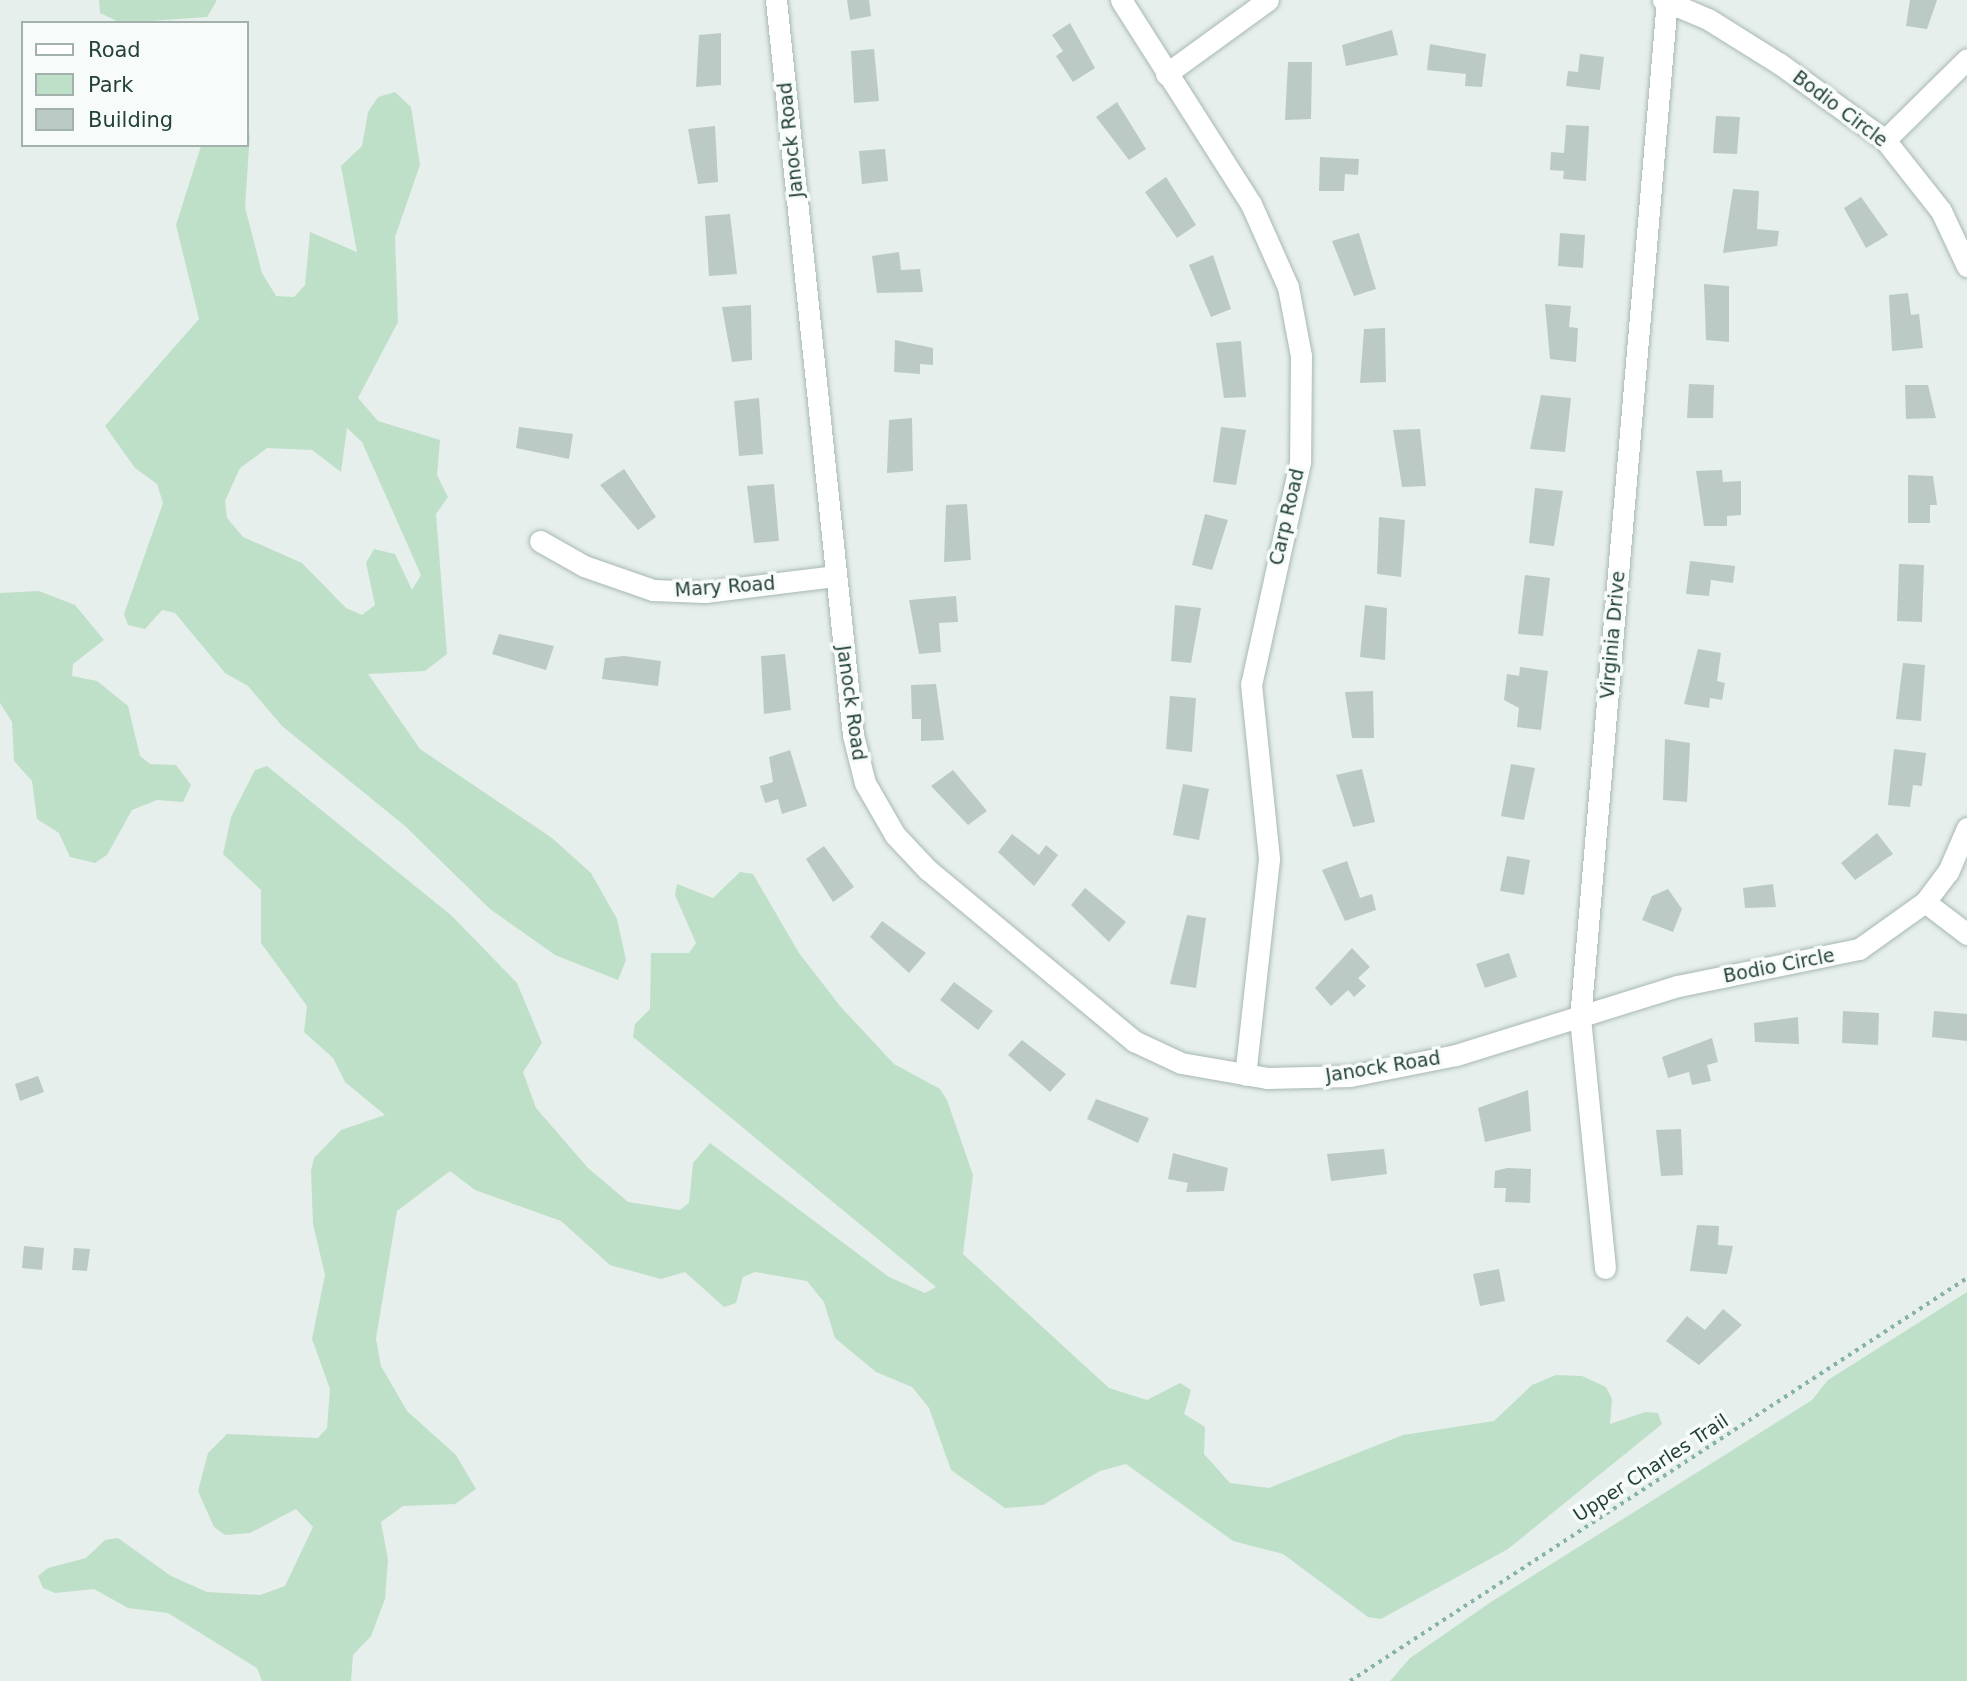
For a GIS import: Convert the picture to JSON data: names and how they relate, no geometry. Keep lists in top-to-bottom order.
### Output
{
  "streets": {
    "street": [
      "Bodio Circle",
      "Janock Road",
      "Carp Road",
      "Mary Road",
      "Virginia Drive"
    ],
    "path": ["Upper Charles Trail"]
  },
  "crossings": [
    ["Bodio Circle", "Janock Road"],
    ["Bodio Circle", "Virginia Drive"],
    ["Janock Road", "Carp Road"],
    ["Janock Road", "Mary Road"],
    ["Janock Road", "Virginia Drive"]
  ],
  "legend": ["Road", "Park", "Building"]
}
